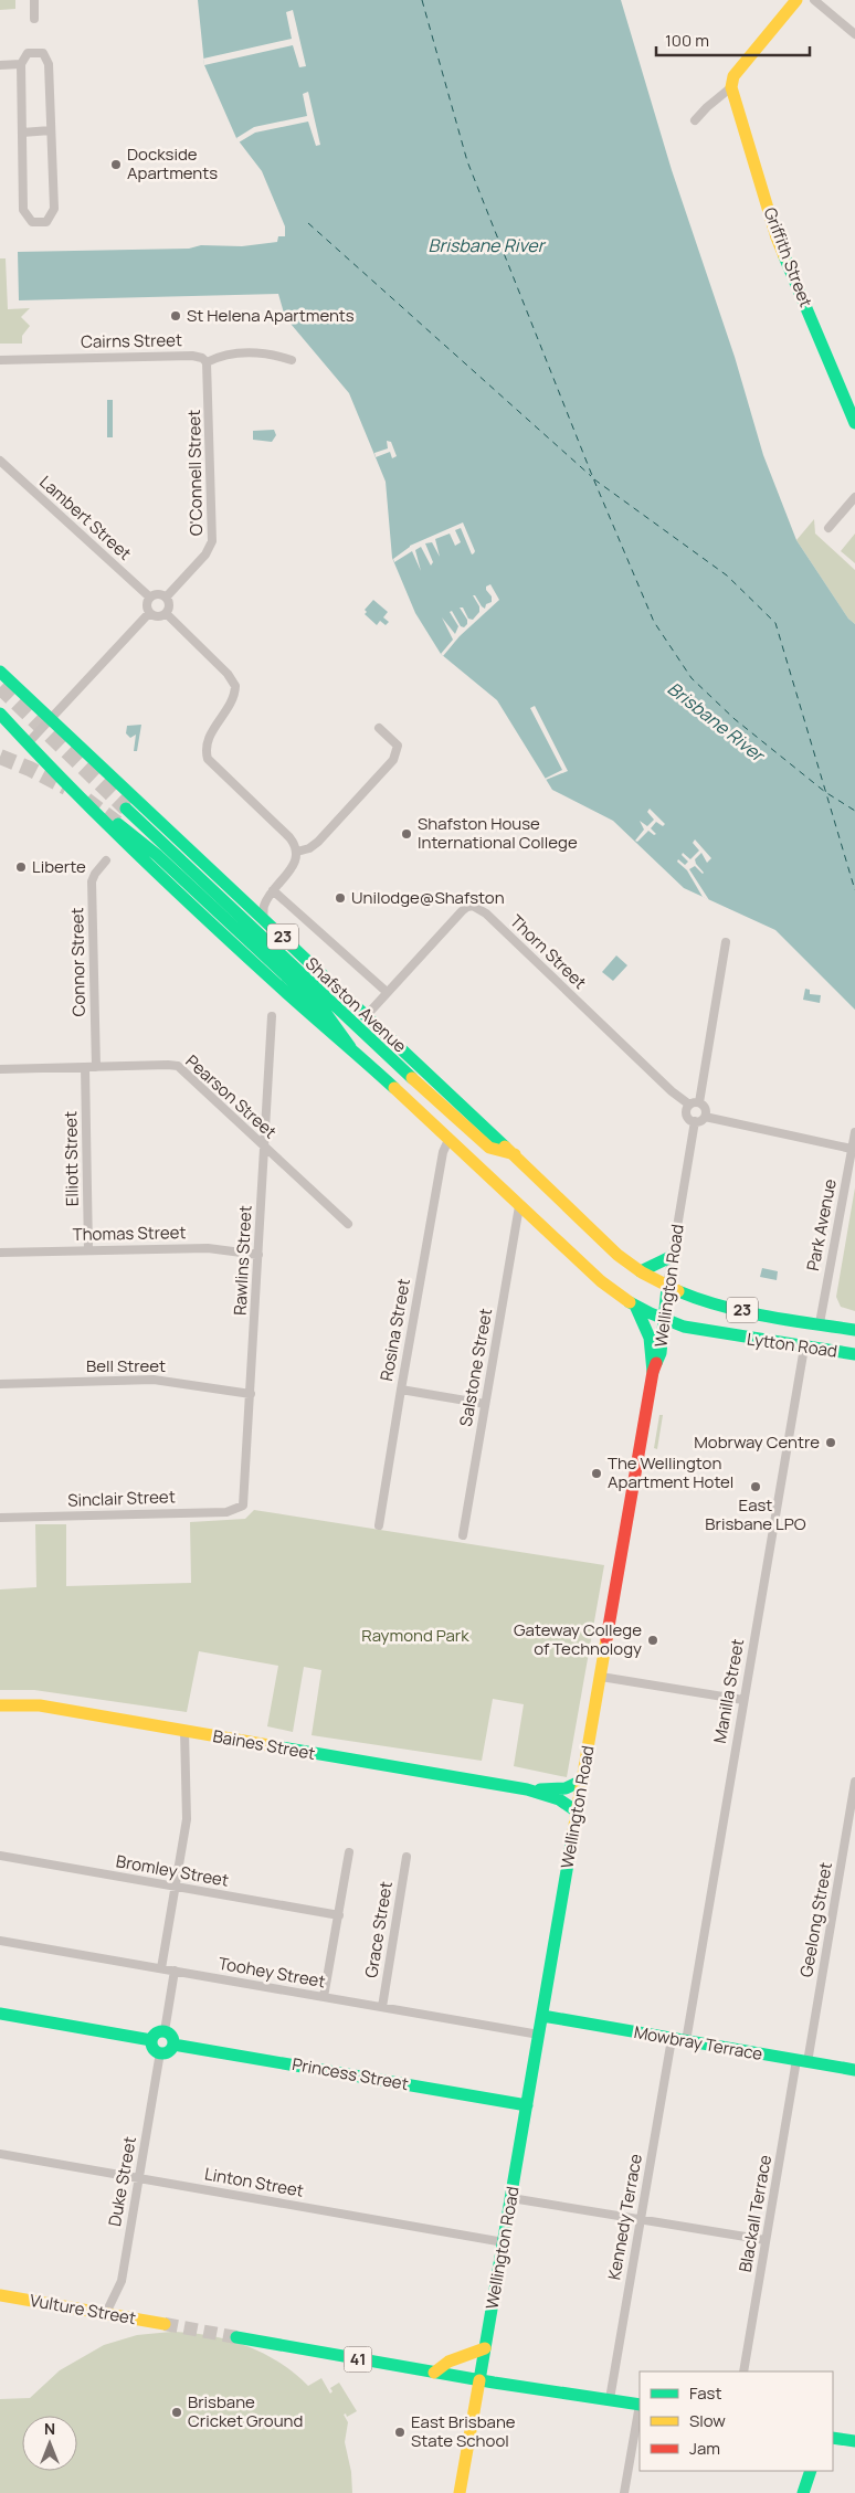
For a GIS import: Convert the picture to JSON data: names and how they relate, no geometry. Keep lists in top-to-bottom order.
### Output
{
  "streets": {
    "main road": [
      "Griffith Street",
      "23",
      "Shafston Avenue",
      "Wellington Road",
      "Lytton Road",
      "Baines Street",
      "Mowbray Terrace",
      "Princess Street",
      "Vulture Street",
      "41"
    ],
    "street": [
      "Cairns Street",
      "O'Connell Street",
      "Lambert Street",
      "Thorn Street",
      "Connor Street",
      "Pearson Street",
      "Elliott Street",
      "Park Avenue",
      "Thomas Street",
      "Rawlins Street",
      "Rosina Street",
      "Bell Street",
      "Salstone Street",
      "Sinclair Street",
      "Manilla Street",
      "Bromley Street",
      "Geelong Street",
      "Grace Street",
      "Toohey Street",
      "Duke Street",
      "Linton Street",
      "Blackall Terrace",
      "Kennedy Terrace"
    ]
  },
  "crossings": [
    ["Cairns Street", "O'Connell Street"],
    ["O'Connell Street", "Lambert Street"],
    ["Thorn Street", "Shafston Avenue"],
    ["Thorn Street", "Wellington Road"],
    ["Connor Street", "Pearson Street"],
    ["Shafston Avenue", "Wellington Road"],
    ["Shafston Avenue", "Rosina Street"],
    ["Shafston Avenue", "Lytton Road"],
    ["Shafston Avenue", "Salstone Street"],
    ["Pearson Street", "Elliott Street"],
    ["Pearson Street", "Rawlins Street"],
    ["Elliott Street", "Thomas Street"],
    ["Park Avenue", "Lytton Road"],
    ["Thomas Street", "Rawlins Street"],
    ["Rawlins Street", "Bell Street"],
    ["Rawlins Street", "Sinclair Street"],
    ["Wellington Road", "Lytton Road"],
    ["Wellington Road", "Baines Street"],
    ["Wellington Road", "Toohey Street"],
    ["Wellington Road", "Mowbray Terrace"],
    ["Wellington Road", "Princess Street"],
    ["Wellington Road", "Linton Street"],
    ["Wellington Road", "41"],
    ["Lytton Road", "Manilla Street"],
    ["Manilla Street", "Mowbray Terrace"],
    ["Geelong Street", "Mowbray Terrace"],
    ["Geelong Street", "Blackall Terrace"],
    ["Grace Street", "Toohey Street"],
    ["Mowbray Terrace", "Blackall Terrace"],
    ["Mowbray Terrace", "Kennedy Terrace"],
    ["Princess Street", "Duke Street"],
    ["Duke Street", "Linton Street"],
    ["Duke Street", "Vulture Street"],
    ["Kennedy Terrace", "41"]
  ],
  "water": ["Brisbane River"],
  "parks": ["Raymond Park"],
  "places": [
    "Dockside Apartments",
    "St Helena Apartments",
    "Shafston House International College",
    "Liberte",
    "Unilodge@Shafston",
    "Mobrway Centre",
    "The Wellington Apartment Hotel",
    "East Brisbane LPO",
    "Gateway College of Technology",
    "Brisbane Cricket Ground",
    "East Brisbane State School"
  ],
  "legend": ["Fast", "Slow", "Jam"],
  "scale_bar": "100 m",
  "north": "top"
}
